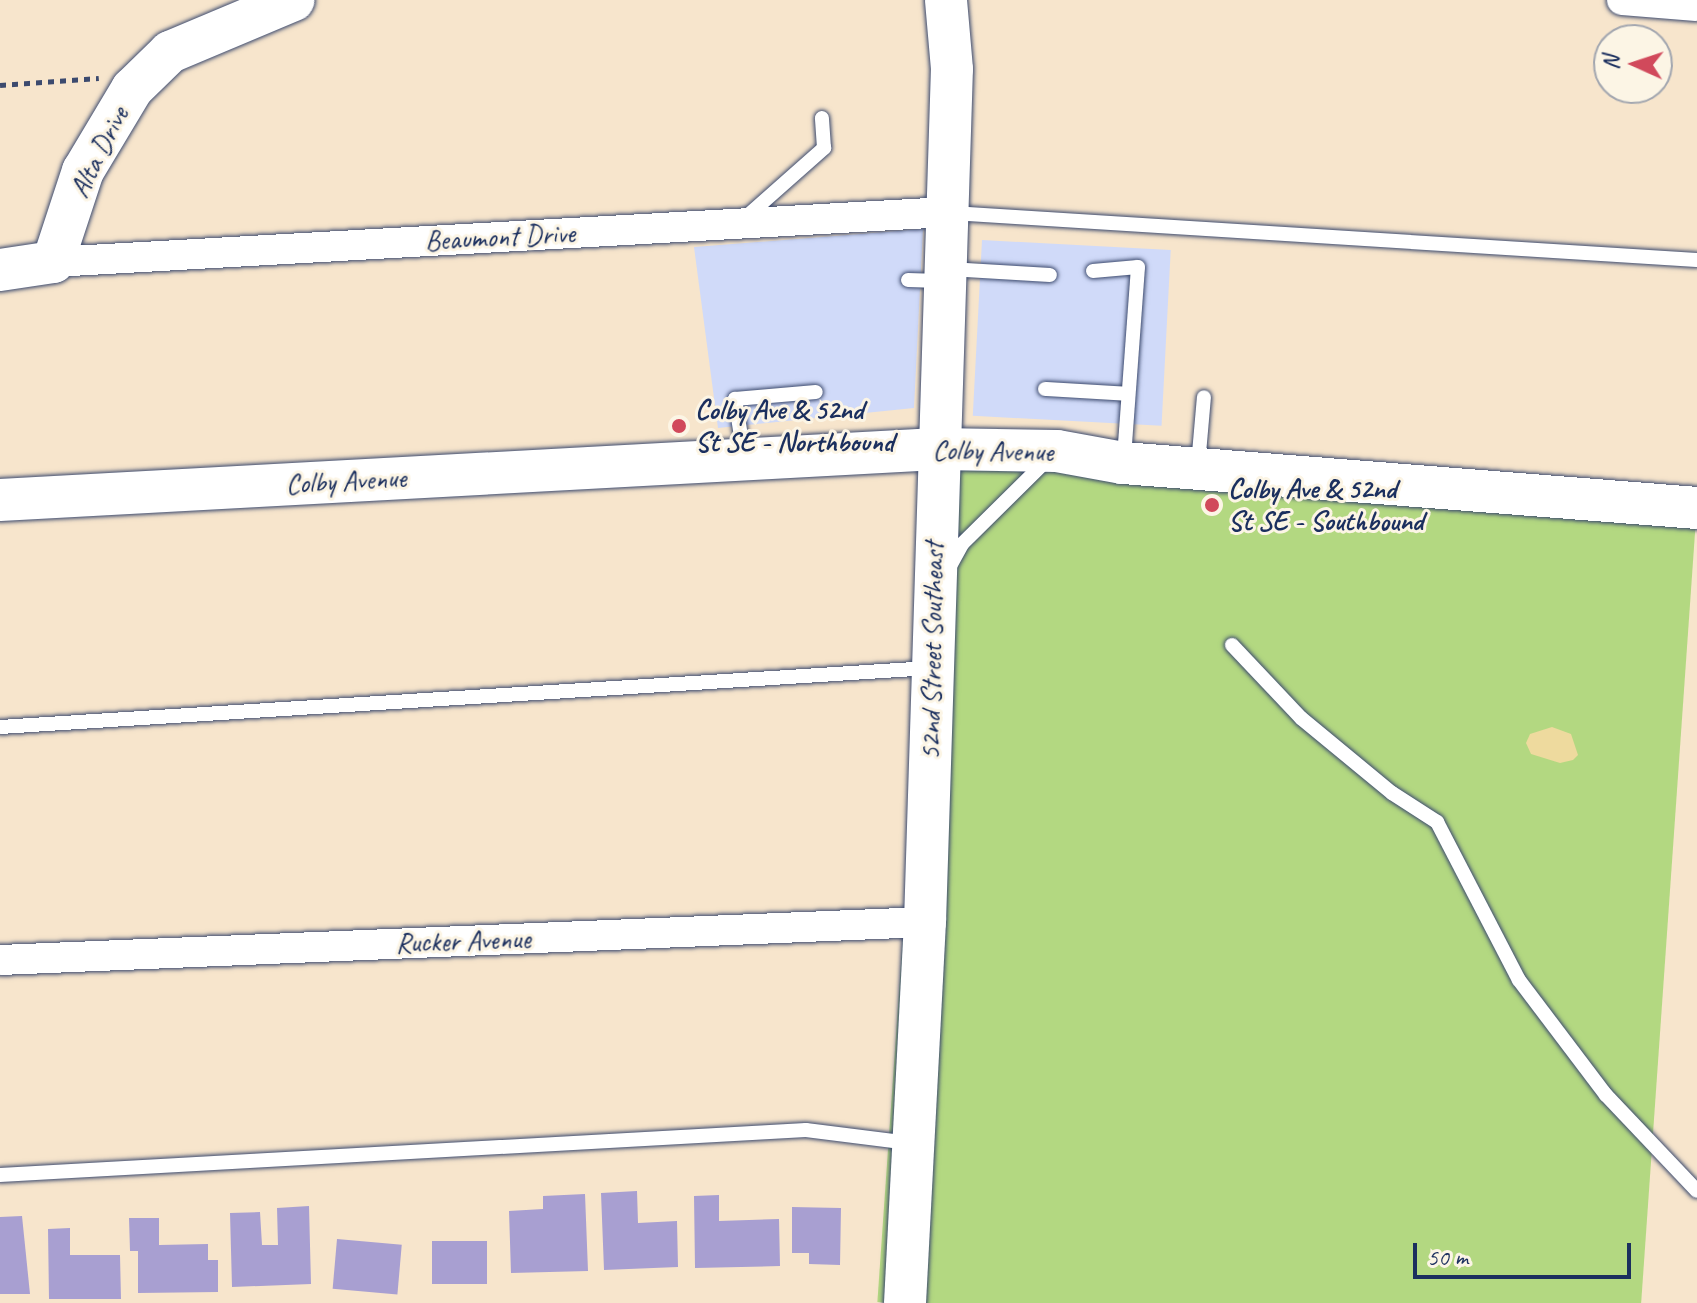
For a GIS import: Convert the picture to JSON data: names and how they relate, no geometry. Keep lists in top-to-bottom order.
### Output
{
  "streets": {
    "street": [
      "Alta Drive",
      "Beaumont Drive",
      "Colby Avenue",
      "52nd Street Southeast",
      "Rucker Avenue"
    ]
  },
  "crossings": [
    ["Alta Drive", "Beaumont Drive"],
    ["Beaumont Drive", "52nd Street Southeast"],
    ["Colby Avenue", "52nd Street Southeast"],
    ["52nd Street Southeast", "Rucker Avenue"]
  ],
  "places": ["Colby Ave & 52nd St SE - Northbound", "Colby Ave & 52nd St SE - Southbound"],
  "scale_bar": "50 m",
  "north": "left"
}
